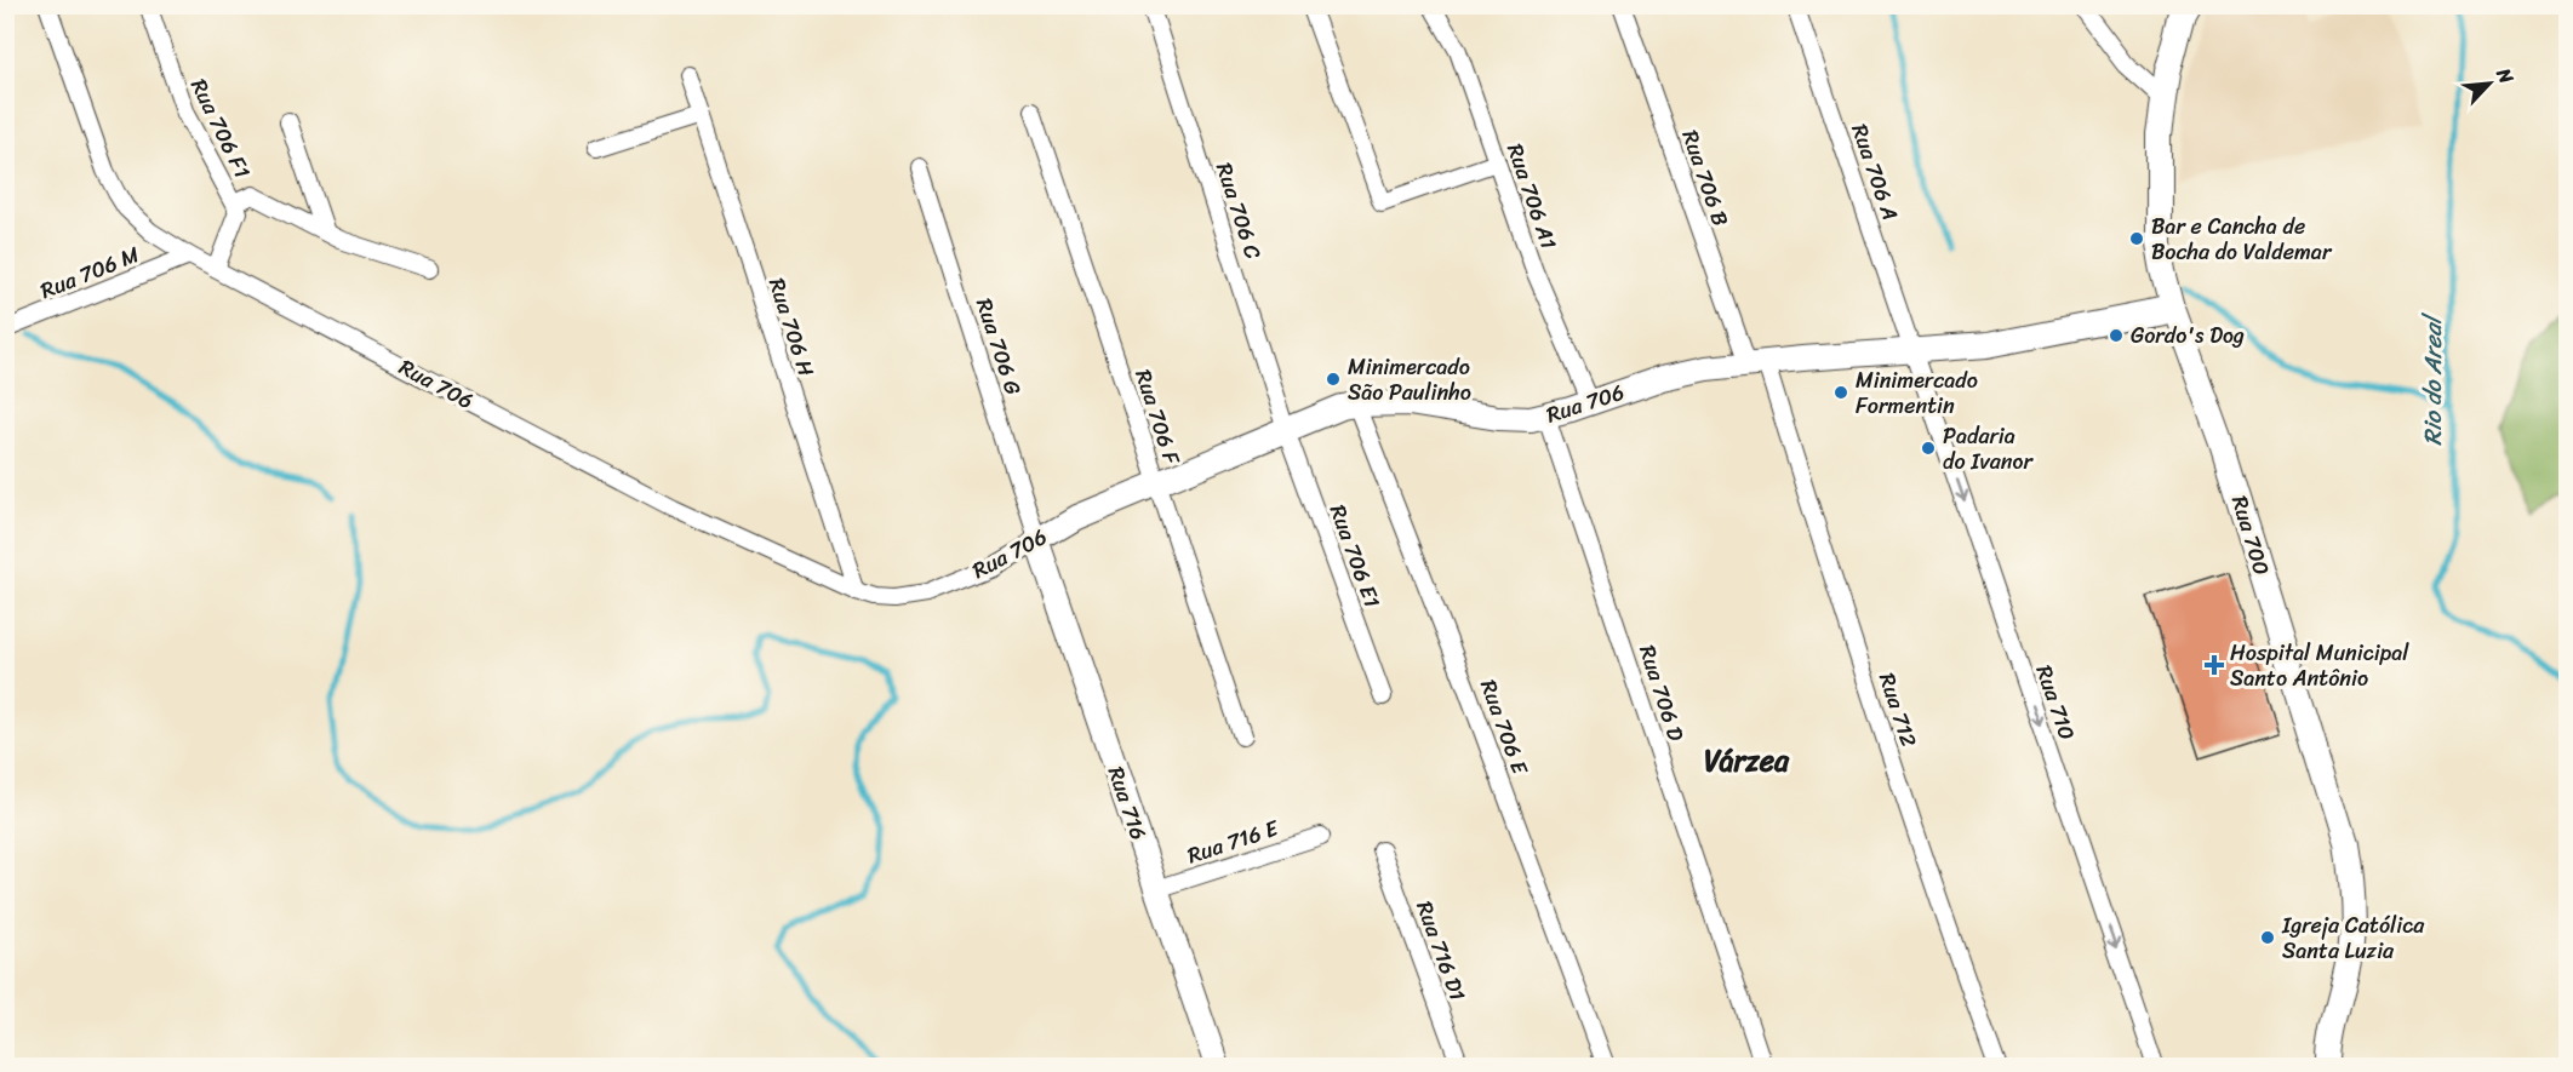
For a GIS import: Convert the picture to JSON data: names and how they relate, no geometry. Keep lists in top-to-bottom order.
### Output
{
  "streets": {
    "street": [
      "Rua 706 F1",
      "Rua 706 A",
      "Rua 706 B",
      "Rua 706 A1",
      "Rua 706 C",
      "Rua 706 M",
      "Rua 706 H",
      "Rua 706 G",
      "Rua 706",
      "Rua 706 F",
      "Rua 700",
      "Rua 706 E1",
      "Rua 706 D",
      "Rua 710",
      "Rua 712",
      "Rua 706 E",
      "Rua 716",
      "Rua 716 E",
      "Rua 716 D1"
    ]
  },
  "crossings": [
    ["Rua 706 F1", "Rua 706"],
    ["Rua 706 A", "Rua 706"],
    ["Rua 706 A", "Rua 710"],
    ["Rua 706 B", "Rua 706"],
    ["Rua 706 B", "Rua 712"],
    ["Rua 706 A1", "Rua 706"],
    ["Rua 706 C", "Rua 706"],
    ["Rua 706 C", "Rua 706 E1"],
    ["Rua 706 M", "Rua 706"],
    ["Rua 706 H", "Rua 706"],
    ["Rua 706 G", "Rua 706"],
    ["Rua 706 G", "Rua 716"],
    ["Rua 706", "Rua 706 F"],
    ["Rua 706", "Rua 700"],
    ["Rua 706", "Rua 706 E1"],
    ["Rua 706", "Rua 706 D"],
    ["Rua 706", "Rua 710"],
    ["Rua 706", "Rua 712"],
    ["Rua 706", "Rua 706 E"],
    ["Rua 706", "Rua 716"],
    ["Rua 716", "Rua 716 E"]
  ],
  "one_way": ["Rua 710"],
  "districts": ["Várzea"],
  "water": ["Rio do Areal"],
  "places": {
    "other": [
      "Bar e Cancha de Bocha do Valdemar",
      "Gordo's Dog",
      "Minimercado São Paulinho",
      "Minimercado Formentin",
      "Padaria do Ivanor",
      "Igreja Católica Santa Luzia"
    ],
    "health": ["Hospital Municipal Santo Antônio"]
  },
  "north": "top right"
}
